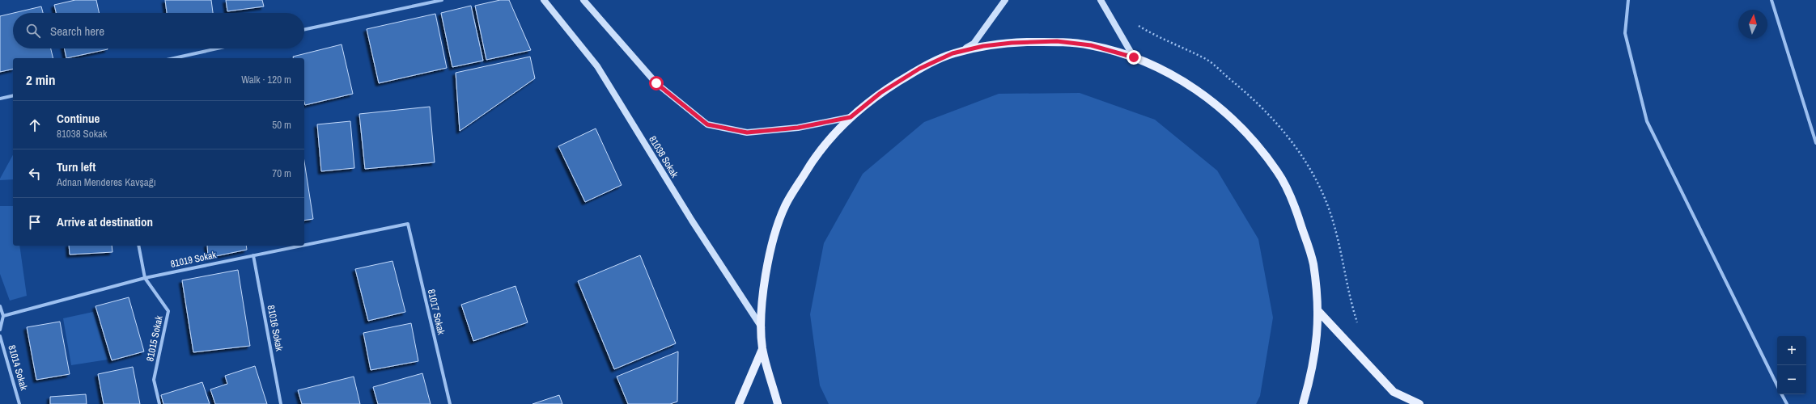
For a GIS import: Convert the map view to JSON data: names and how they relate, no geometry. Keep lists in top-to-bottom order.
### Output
{
  "streets": {
    "main road": ["81038 Sokak"],
    "street": [
      "81019 Sokak",
      "81017 Sokak",
      "81016 Sokak",
      "81015 Sokak",
      "81014 Sokak"
    ]
  },
  "crossings": [
    ["81019 Sokak", "81017 Sokak"],
    ["81019 Sokak", "81016 Sokak"],
    ["81019 Sokak", "81015 Sokak"]
  ],
  "north": "top",
  "page": {
    "search": "Search here",
    "heading": ["2 min", "Walk · 120 m"],
    "list": [
      ["Continue", "81038 Sokak", "50 m"],
      ["Turn left", "Adnan Menderes Kavşağı", "70 m"],
      "Arrive at destination"
    ],
    "map_buttons": ["+", "−"]
  }
}
